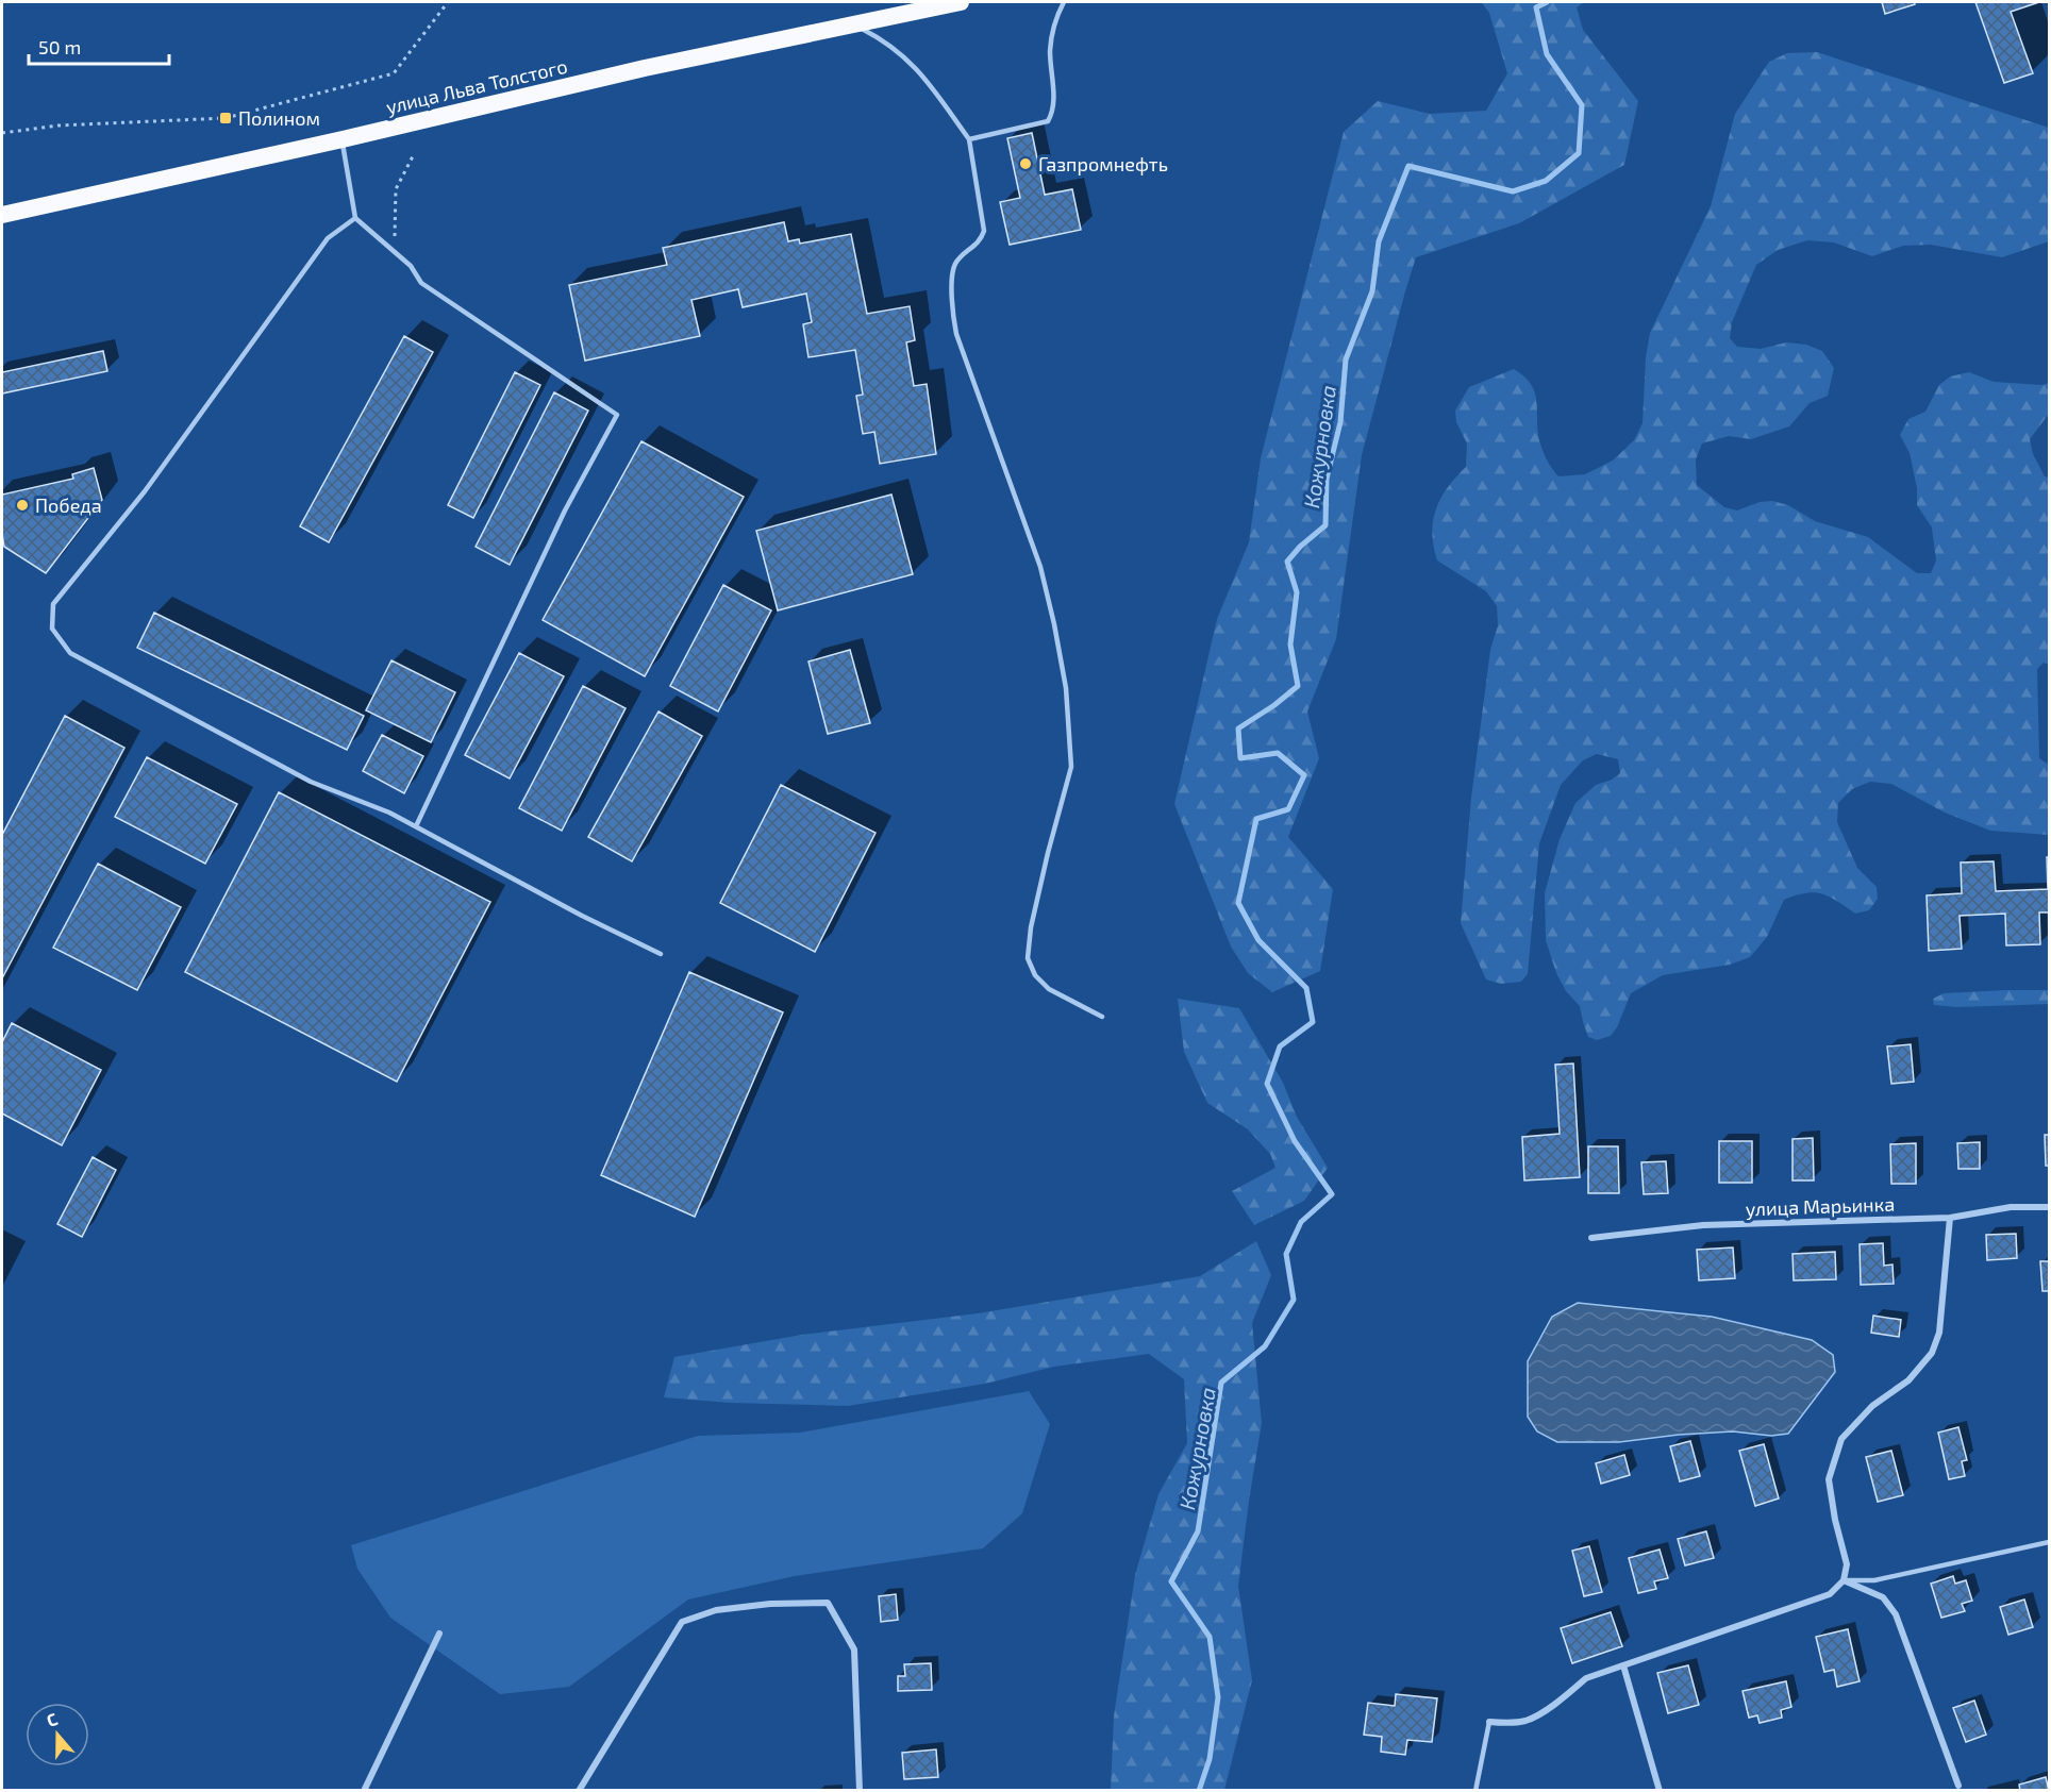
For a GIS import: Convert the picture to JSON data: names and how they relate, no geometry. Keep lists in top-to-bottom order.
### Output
{
  "streets": {
    "highway": ["улица Льва Толстого"],
    "street": ["улица Марьинка"]
  },
  "water": ["Кожурновка"],
  "places": {
    "transit": ["Полином"],
    "other": ["Газпромнефть", "Победа"]
  },
  "scale_bar": "50 m",
  "north": "top"
}
